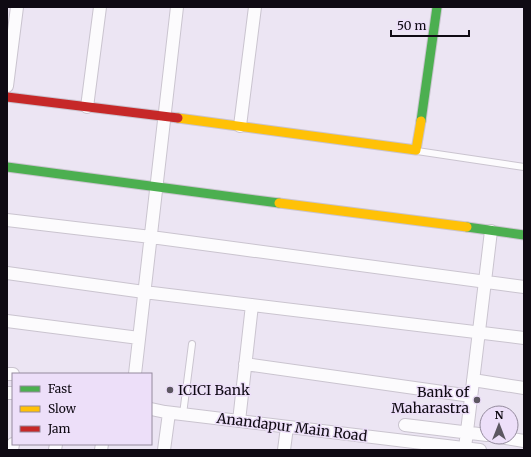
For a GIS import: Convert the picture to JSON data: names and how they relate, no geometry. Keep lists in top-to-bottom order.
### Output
{
  "streets": {
    "street": ["Anandapur Main Road"]
  },
  "places": ["ICICI Bank", "Bank of Maharastra"],
  "legend": ["Fast", "Slow", "Jam"],
  "scale_bar": "50 m",
  "north": "top"
}
